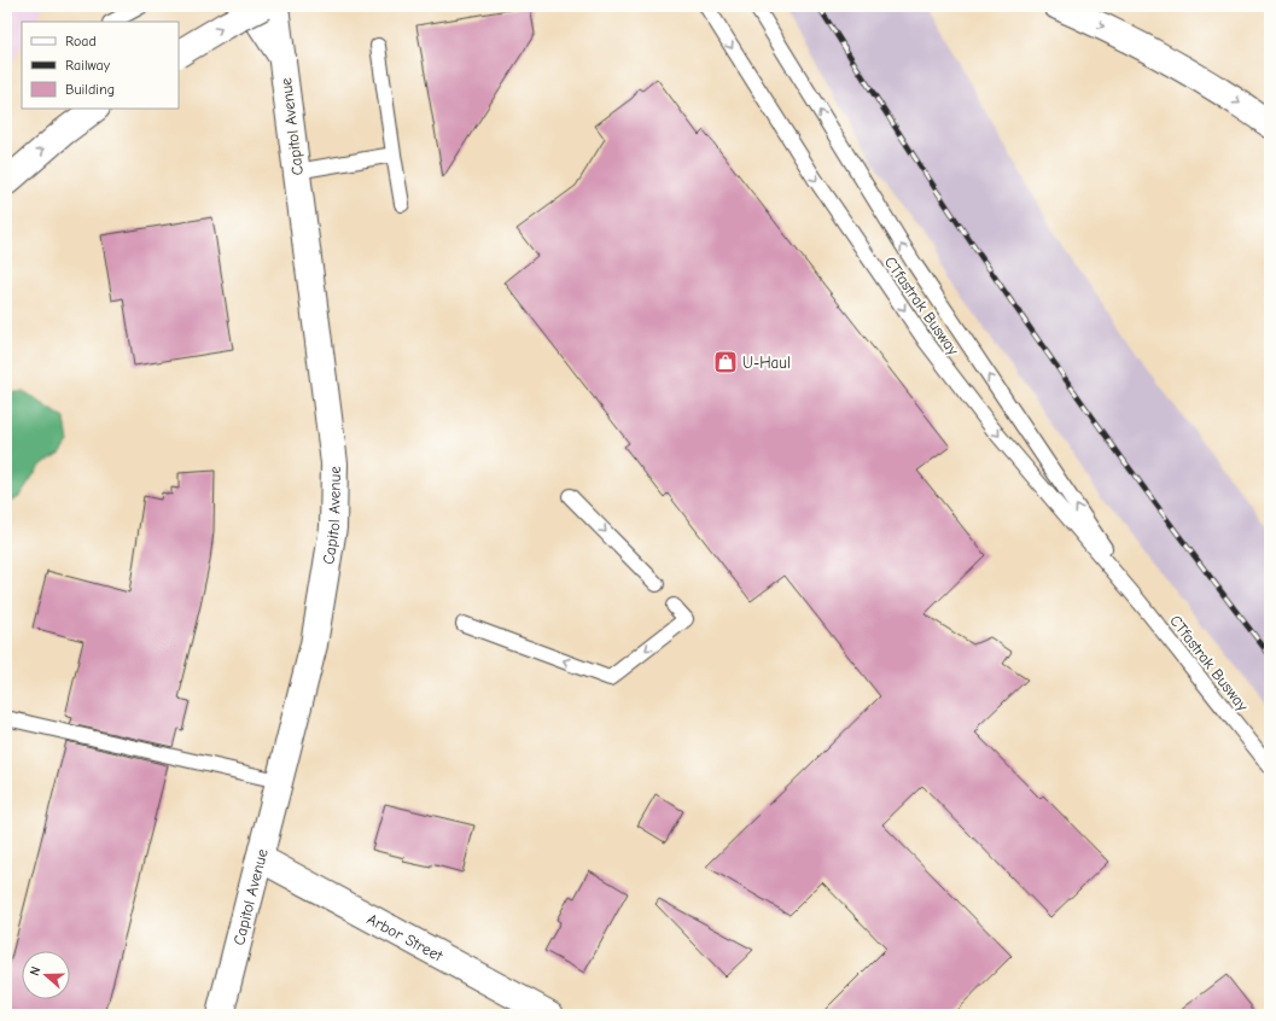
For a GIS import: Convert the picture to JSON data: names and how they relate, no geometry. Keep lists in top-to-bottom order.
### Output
{
  "streets": {
    "main road": ["Capitol Avenue", "Arbor Street"],
    "lane": ["CTfastrak Busway"]
  },
  "crossings": [
    ["Capitol Avenue", "Arbor Street"]
  ],
  "places": {
    "shop": ["U-Haul"]
  },
  "legend": ["Road", "Railway", "Building"],
  "north": "left"
}
